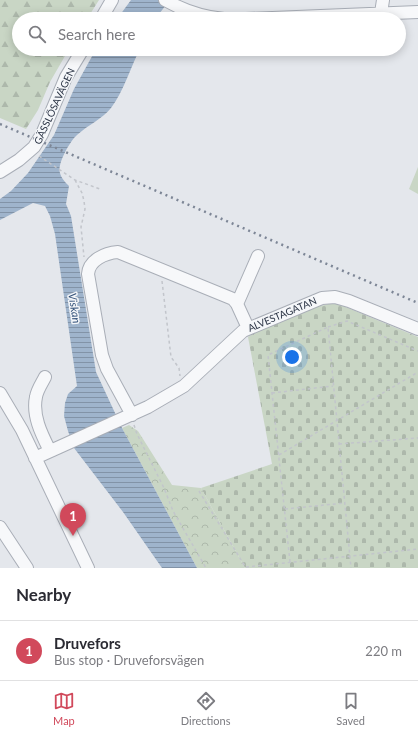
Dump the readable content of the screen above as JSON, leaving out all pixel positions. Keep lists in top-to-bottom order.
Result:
{
  "streets": {
    "street": ["GÄSSLÖSAVÄGEN", "ALVESTAGATAN"]
  },
  "water": ["Viskan"],
  "page": {
    "search": "Search here",
    "pins": "1",
    "heading": "Nearby",
    "list": [
      {
        "mark": "1",
        "name": "Druvefors",
        "note": "Bus stop · Druveforsvägen",
        "value": "220 m"
      }
    ],
    "nav": ["Map", "Directions", "Saved"]
  }
}
